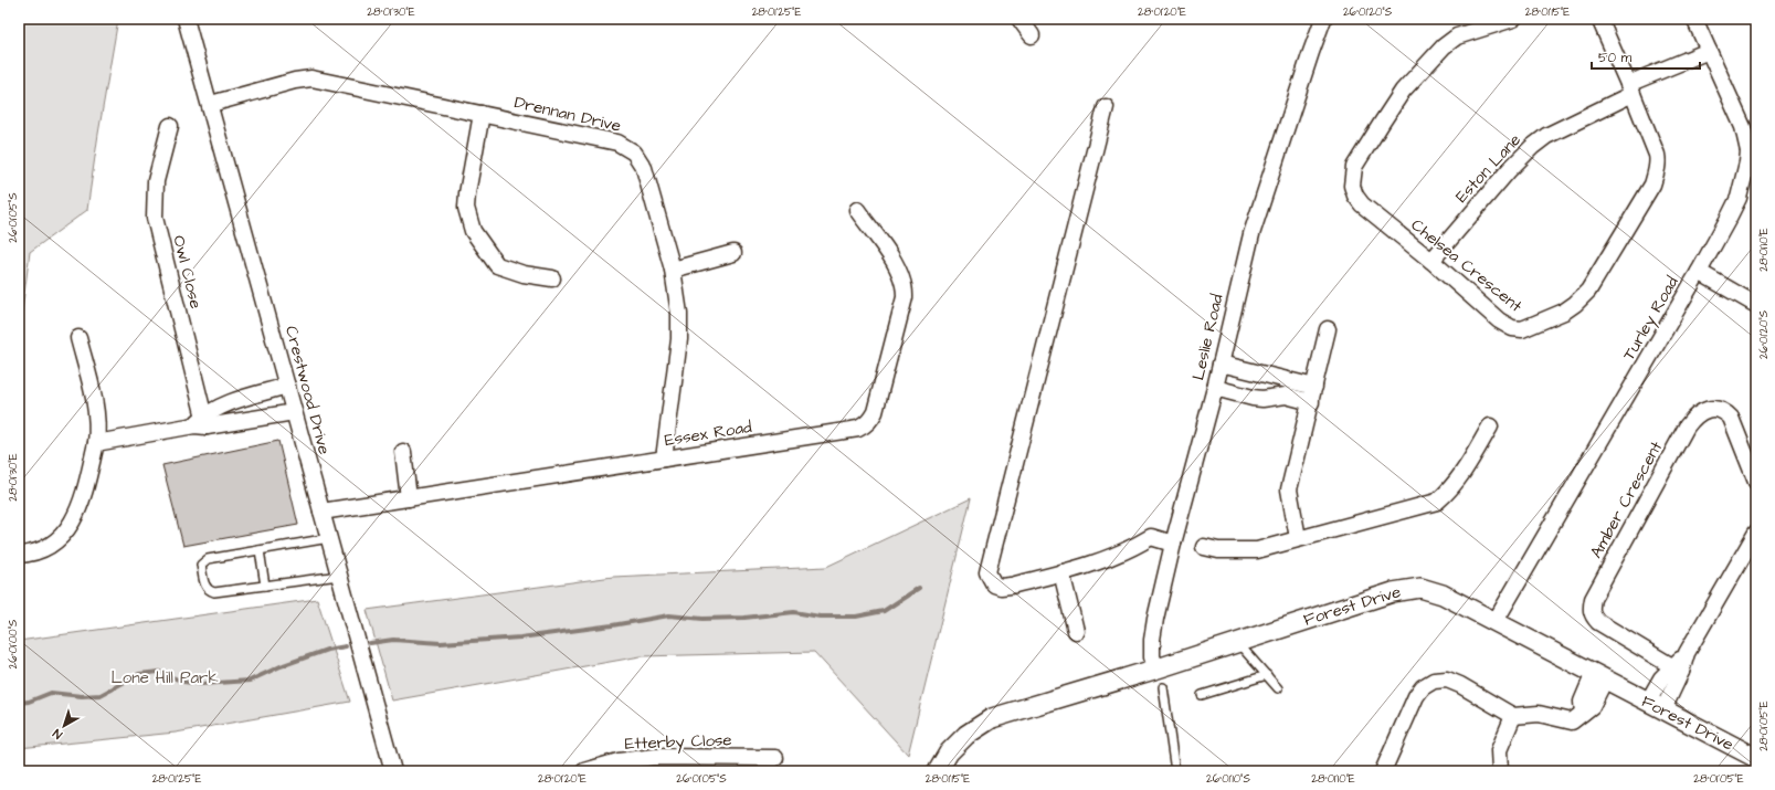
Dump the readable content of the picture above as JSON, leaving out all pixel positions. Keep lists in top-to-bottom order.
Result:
{
  "streets": {
    "street": [
      "Drennan Drive",
      "Eston Lane",
      "Chelsea Crescent",
      "Owl Close",
      "Turley Road",
      "Leslie Road",
      "Crestwood Drive",
      "Essex Road",
      "Amber Crescent",
      "Forest Drive",
      "Etterby Close"
    ]
  },
  "crossings": [
    ["Drennan Drive", "Crestwood Drive"],
    ["Drennan Drive", "Essex Road"],
    ["Eston Lane", "Chelsea Crescent"],
    ["Eston Lane", "Turley Road"],
    ["Turley Road", "Forest Drive"],
    ["Leslie Road", "Forest Drive"],
    ["Crestwood Drive", "Essex Road"]
  ],
  "parks": ["Lone Hill Park"],
  "scale_bar": "50 m",
  "north": "bottom left",
  "coordinates": [
    "28°01'30\"E",
    "28°01'25\"E",
    "28°01'20\"E",
    "26°01'20\"S",
    "28°01'15\"E",
    "26°01'05\"S",
    "28°01'10\"E",
    "26°01'00\"S",
    "28°01'05\"E",
    "26°01'10\"S"
  ]
}
